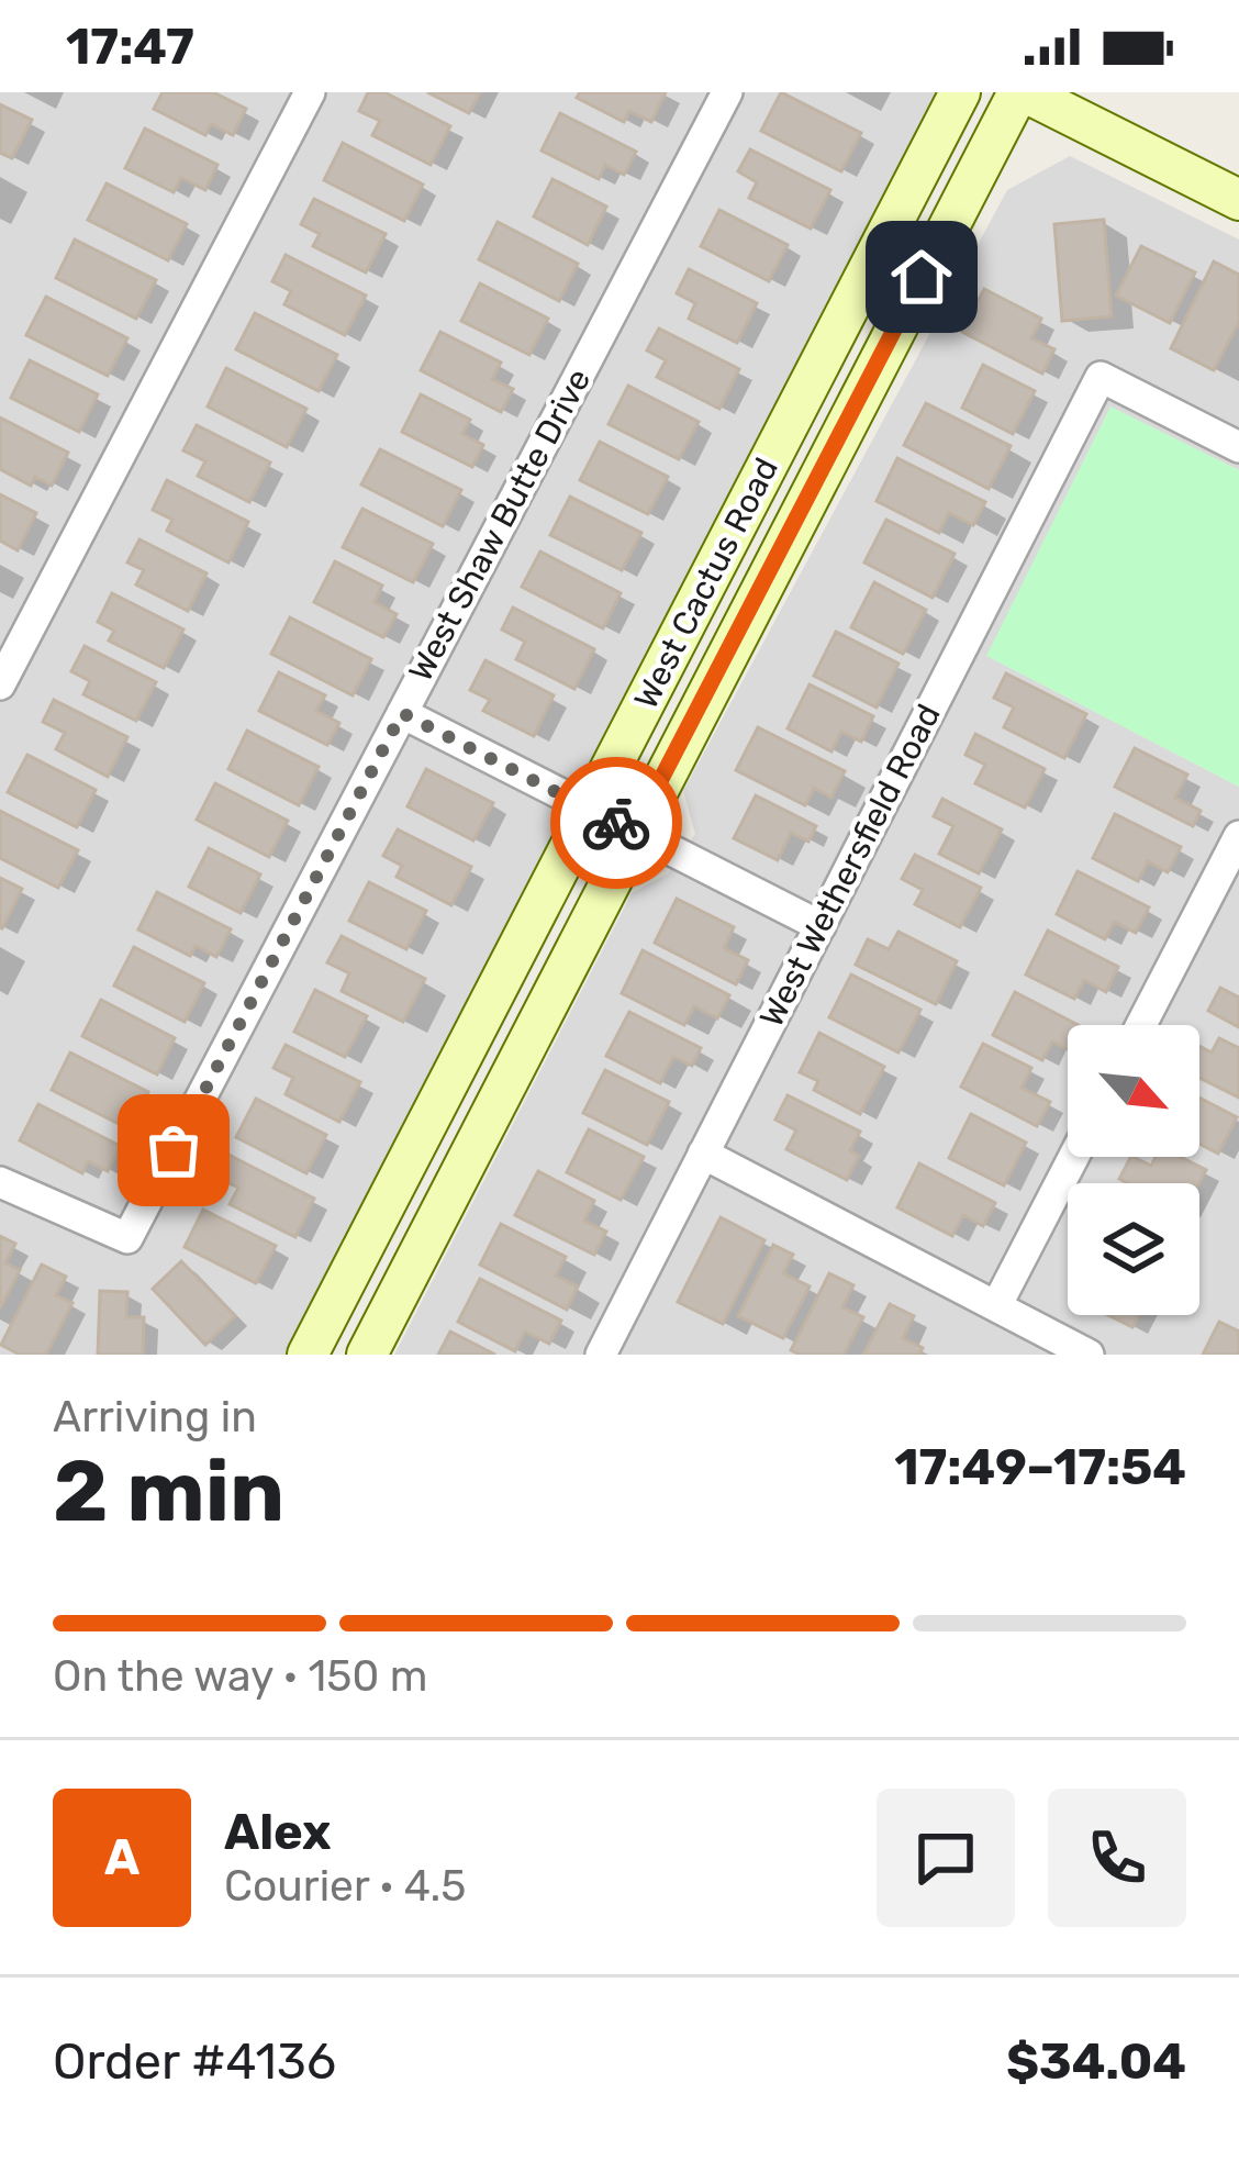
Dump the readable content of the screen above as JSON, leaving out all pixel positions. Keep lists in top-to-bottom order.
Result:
{
  "streets": {
    "street": ["West Shaw Butte Drive", "West Cactus Road", "West Wethersfield Road"]
  },
  "north": "bottom right",
  "page": {
    "status": "17:47",
    "heading": ["2 min", "Arriving in", "17:49–17:54"],
    "panel": [
      "Alex",
      "Courier · 4.5",
      "Order #4136",
      "$34.04"
    ],
    "bar": "On the way · 150 m",
    "round": "A"
  }
}
